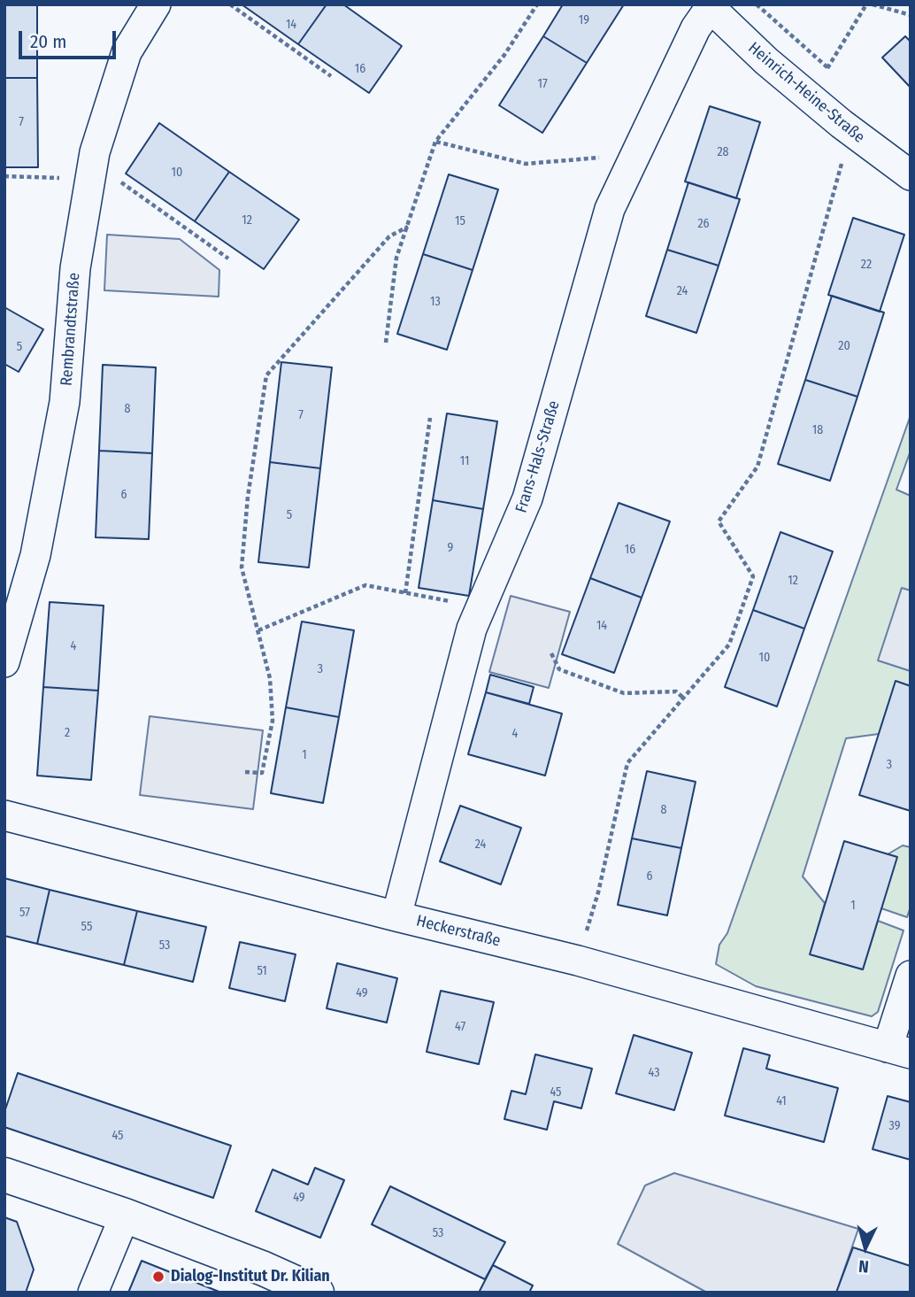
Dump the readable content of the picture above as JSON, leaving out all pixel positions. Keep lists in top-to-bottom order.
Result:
{
  "streets": {
    "street": [
      "Heinrich-Heine-Straße",
      "Rembrandtstraße",
      "Frans-Hals-Straße",
      "Heckerstraße"
    ]
  },
  "crossings": [
    ["Heinrich-Heine-Straße", "Frans-Hals-Straße"],
    ["Frans-Hals-Straße", "Heckerstraße"]
  ],
  "places": ["Dialog-Institut Dr. Kilian"],
  "house_numbers": [
    "19",
    "14",
    "16",
    "17",
    "7",
    "28",
    "10",
    "12",
    "15",
    "26",
    "22",
    "24",
    "13",
    "20",
    "5",
    "8",
    "7",
    "18",
    "11",
    "6",
    "5",
    "9",
    "16",
    "12",
    "14",
    "4",
    "10",
    "3",
    "2",
    "4",
    "1",
    "3",
    "8",
    "24",
    "6",
    "1",
    "57",
    "55",
    "53",
    "51",
    "49",
    "47",
    "43",
    "45",
    "41",
    "39",
    "45",
    "49",
    "53"
  ],
  "scale_bar": "20 m",
  "north": "bottom"
}
